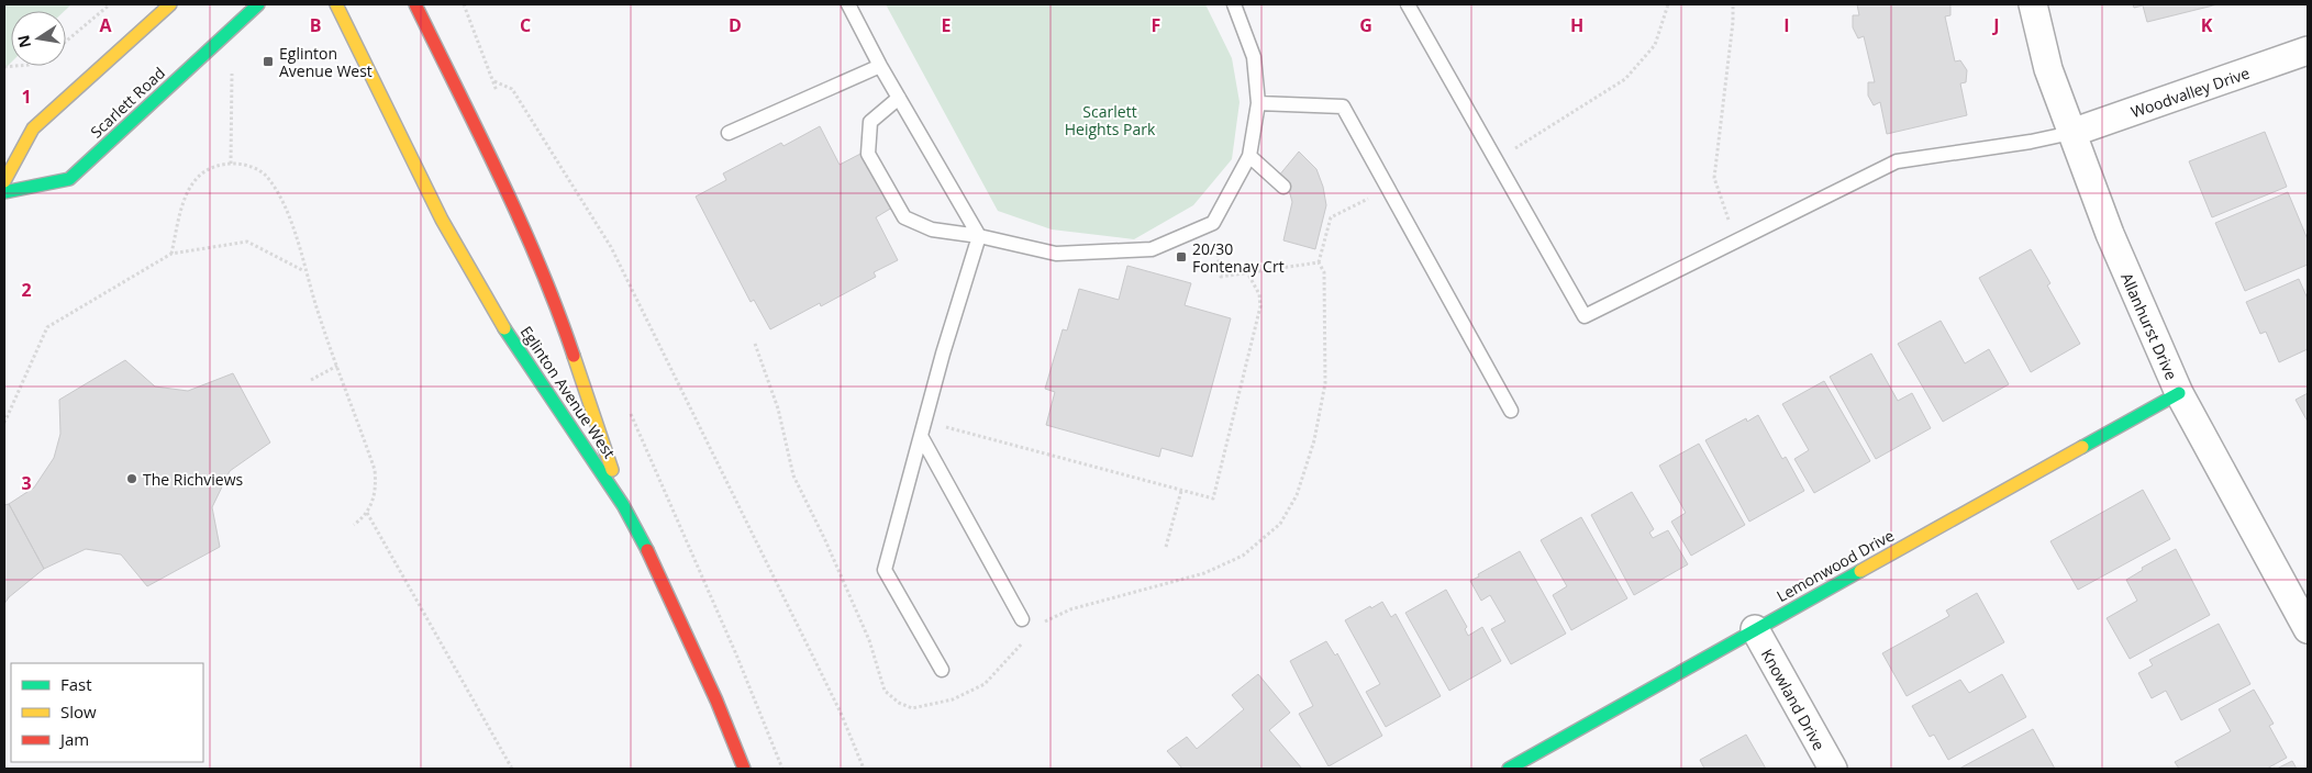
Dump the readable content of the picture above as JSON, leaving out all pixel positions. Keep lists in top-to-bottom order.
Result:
{
  "streets": {
    "main road": ["Scarlett Road", "Eglinton Avenue West", "Lemonwood Drive"],
    "street": ["Woodvalley Drive", "Allanhurst Drive", "Knowland Drive"]
  },
  "crossings": [
    ["Woodvalley Drive", "Allanhurst Drive"],
    ["Allanhurst Drive", "Lemonwood Drive"],
    ["Lemonwood Drive", "Knowland Drive"]
  ],
  "parks": ["Scarlett Heights Park"],
  "places": {
    "transit": ["Eglinton Avenue West", "20/30 Fontenay Crt"],
    "other": ["The Richviews"]
  },
  "legend": ["Fast", "Slow", "Jam"],
  "north": "left",
  "grid": {
    "columns": [
      "A",
      "B",
      "C",
      "D",
      "E",
      "F",
      "G",
      "H",
      "I",
      "J",
      "K"
    ],
    "rows": ["1", "2", "3"]
  }
}
